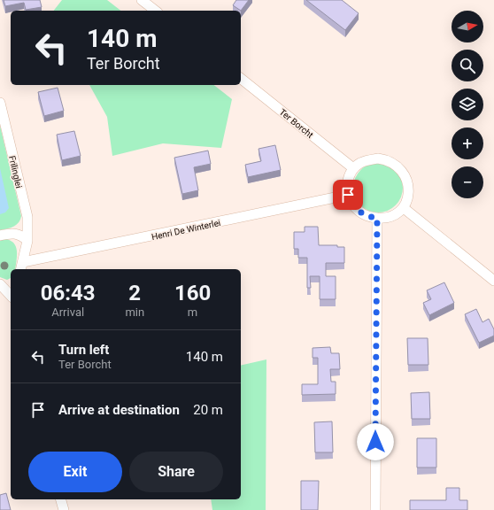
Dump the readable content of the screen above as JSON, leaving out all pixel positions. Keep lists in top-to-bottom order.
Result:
{
  "streets": {
    "street": ["Ter Borcht", "Frilinglei", "Henri De Winterlei"]
  },
  "crossings": [
    ["Ter Borcht", "Henri De Winterlei"],
    ["Frilinglei", "Henri De Winterlei"]
  ],
  "north": "right",
  "page": {
    "map_buttons": ["+", "−"],
    "turn": ["140 m", "Ter Borcht"],
    "eta": [
      "06:43",
      "Arrival",
      "2",
      "min",
      "160",
      "m"
    ],
    "list": [
      {
        "name": "Turn left",
        "note": "Ter Borcht",
        "value": "140 m"
      },
      {
        "name": "Arrive at destination",
        "value": "20 m"
      }
    ],
    "buttons": ["Exit", "Share"]
  }
}
